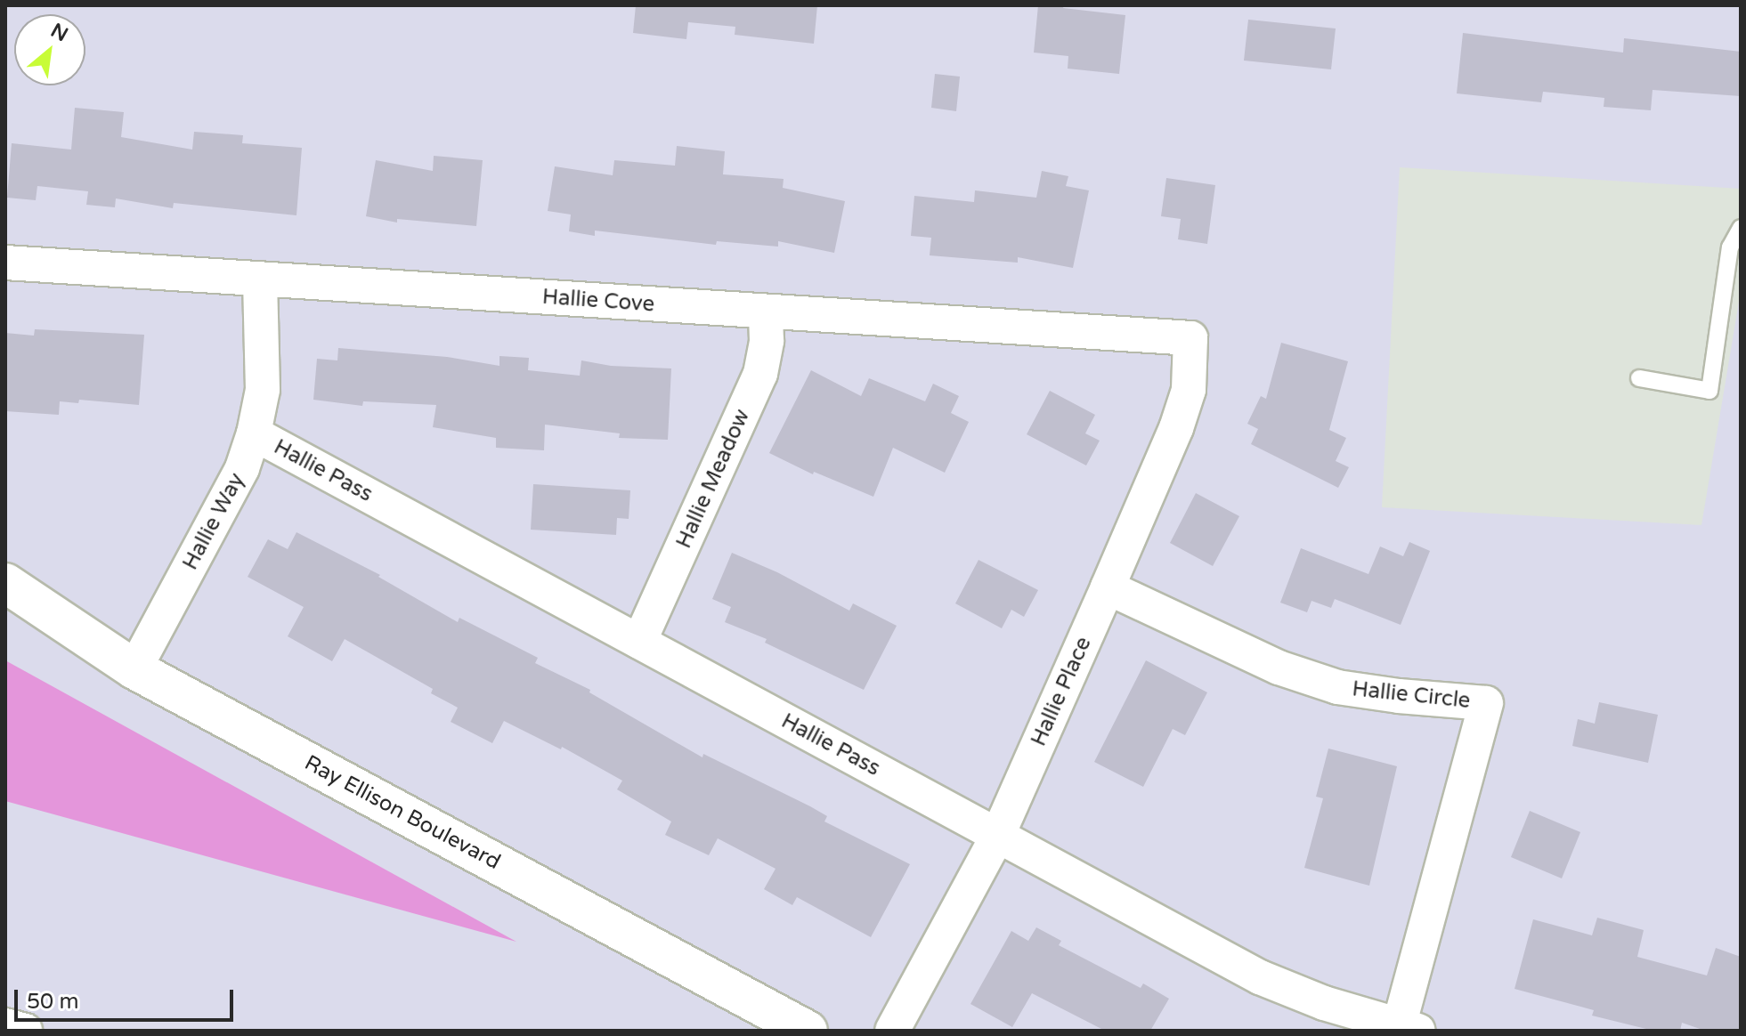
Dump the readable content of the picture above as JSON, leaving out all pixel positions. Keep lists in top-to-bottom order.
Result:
{
  "streets": {
    "street": [
      "Hallie Cove",
      "Hallie Pass",
      "Hallie Meadow",
      "Hallie Way",
      "Hallie Place",
      "Hallie Circle",
      "Ray Ellison Boulevard"
    ]
  },
  "crossings": [
    ["Hallie Cove", "Hallie Meadow"],
    ["Hallie Cove", "Hallie Way"],
    ["Hallie Cove", "Hallie Place"],
    ["Hallie Pass", "Hallie Meadow"],
    ["Hallie Pass", "Hallie Way"],
    ["Hallie Pass", "Hallie Place"],
    ["Hallie Pass", "Hallie Circle"],
    ["Hallie Way", "Ray Ellison Boulevard"],
    ["Hallie Place", "Hallie Circle"]
  ],
  "scale_bar": "50 m",
  "north": "top right"
}
